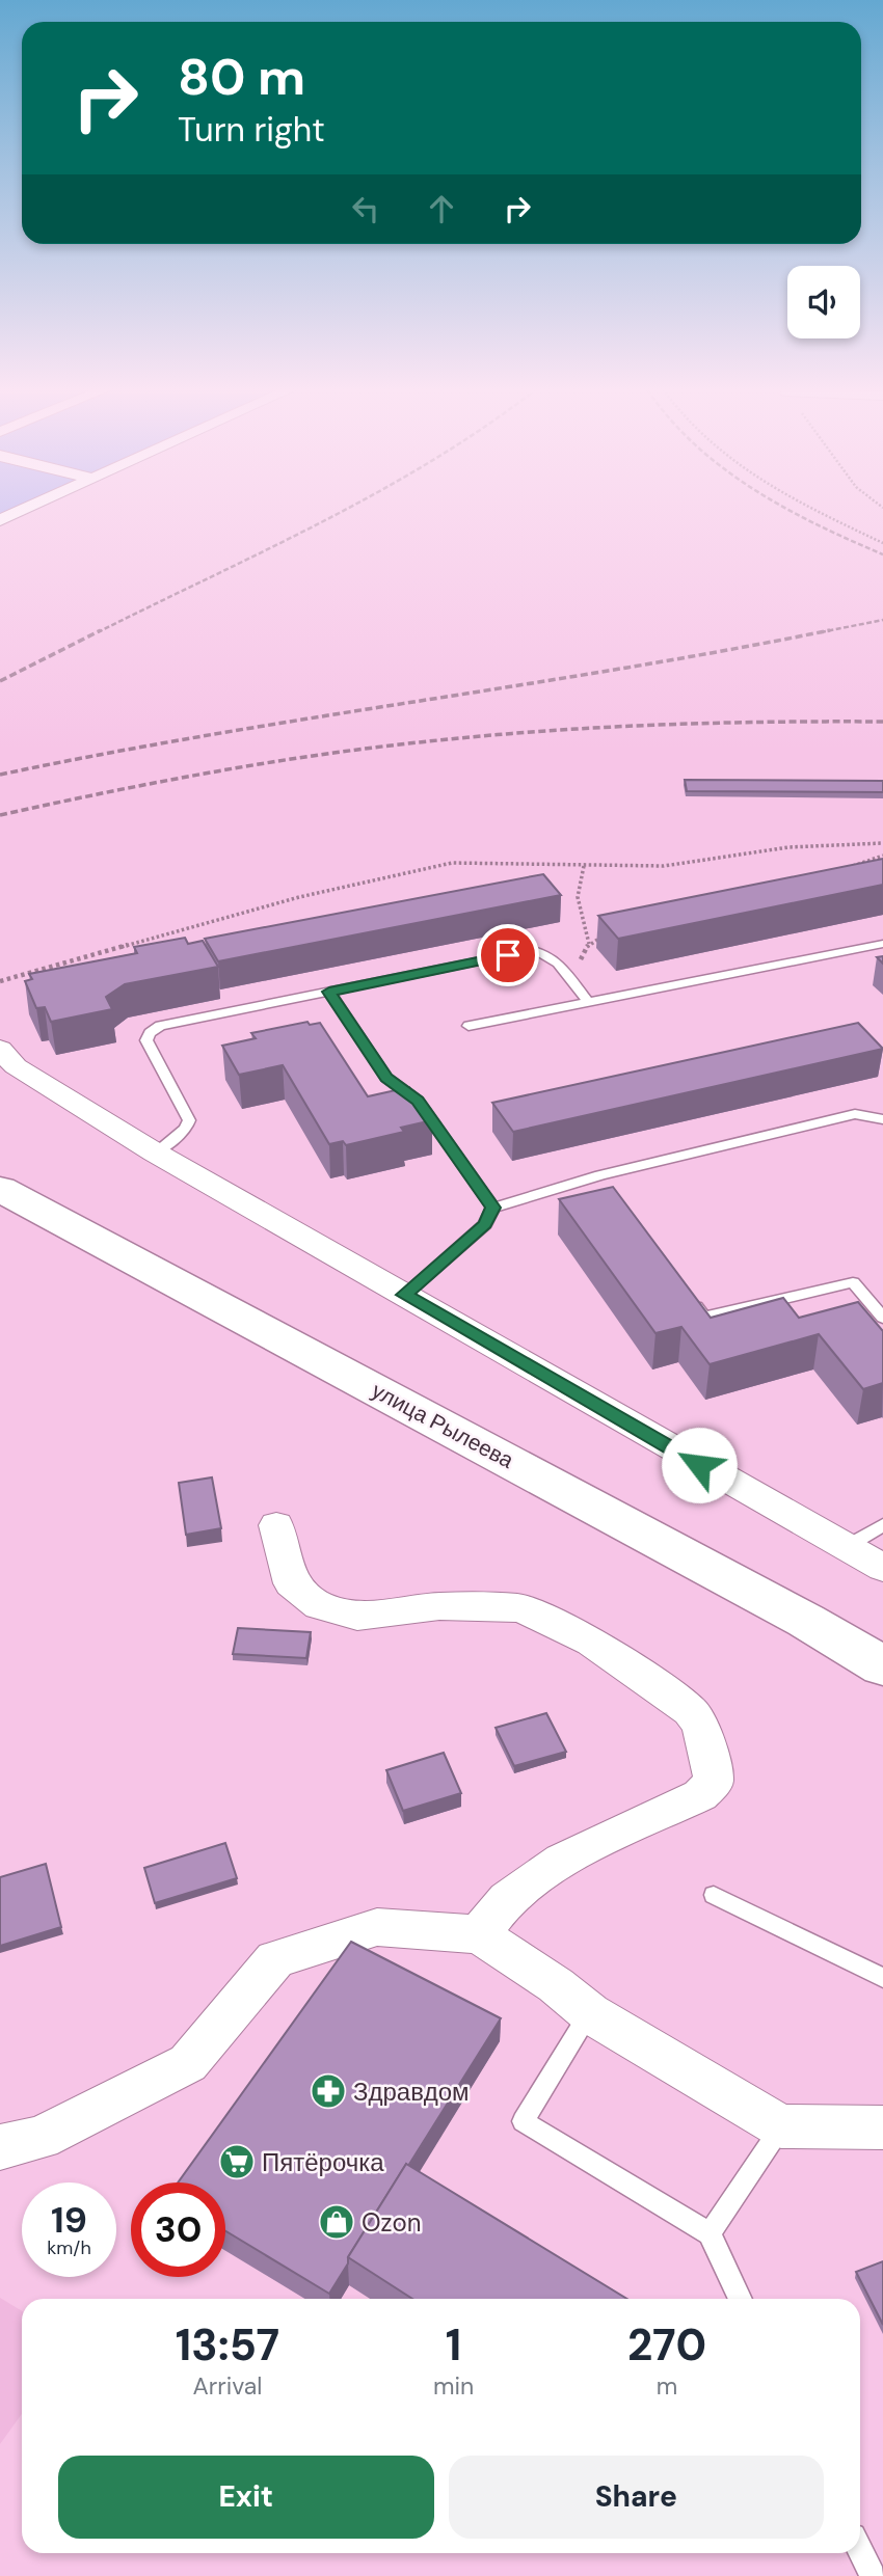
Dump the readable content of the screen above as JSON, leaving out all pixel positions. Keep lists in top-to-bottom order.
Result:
{
  "streets": {
    "main road": ["улица Рылеева"]
  },
  "places": {
    "pharmacy": ["Здравдом"],
    "supermarket": ["Пятёрочка"],
    "shop": ["Ozon"]
  },
  "page": {
    "turn": ["80 m", "Turn right"],
    "speed": "19 km/h",
    "limit": "30",
    "eta": [
      "13:57",
      "Arrival",
      "1",
      "min",
      "270",
      "m"
    ],
    "buttons": ["Exit", "Share"]
  }
}
